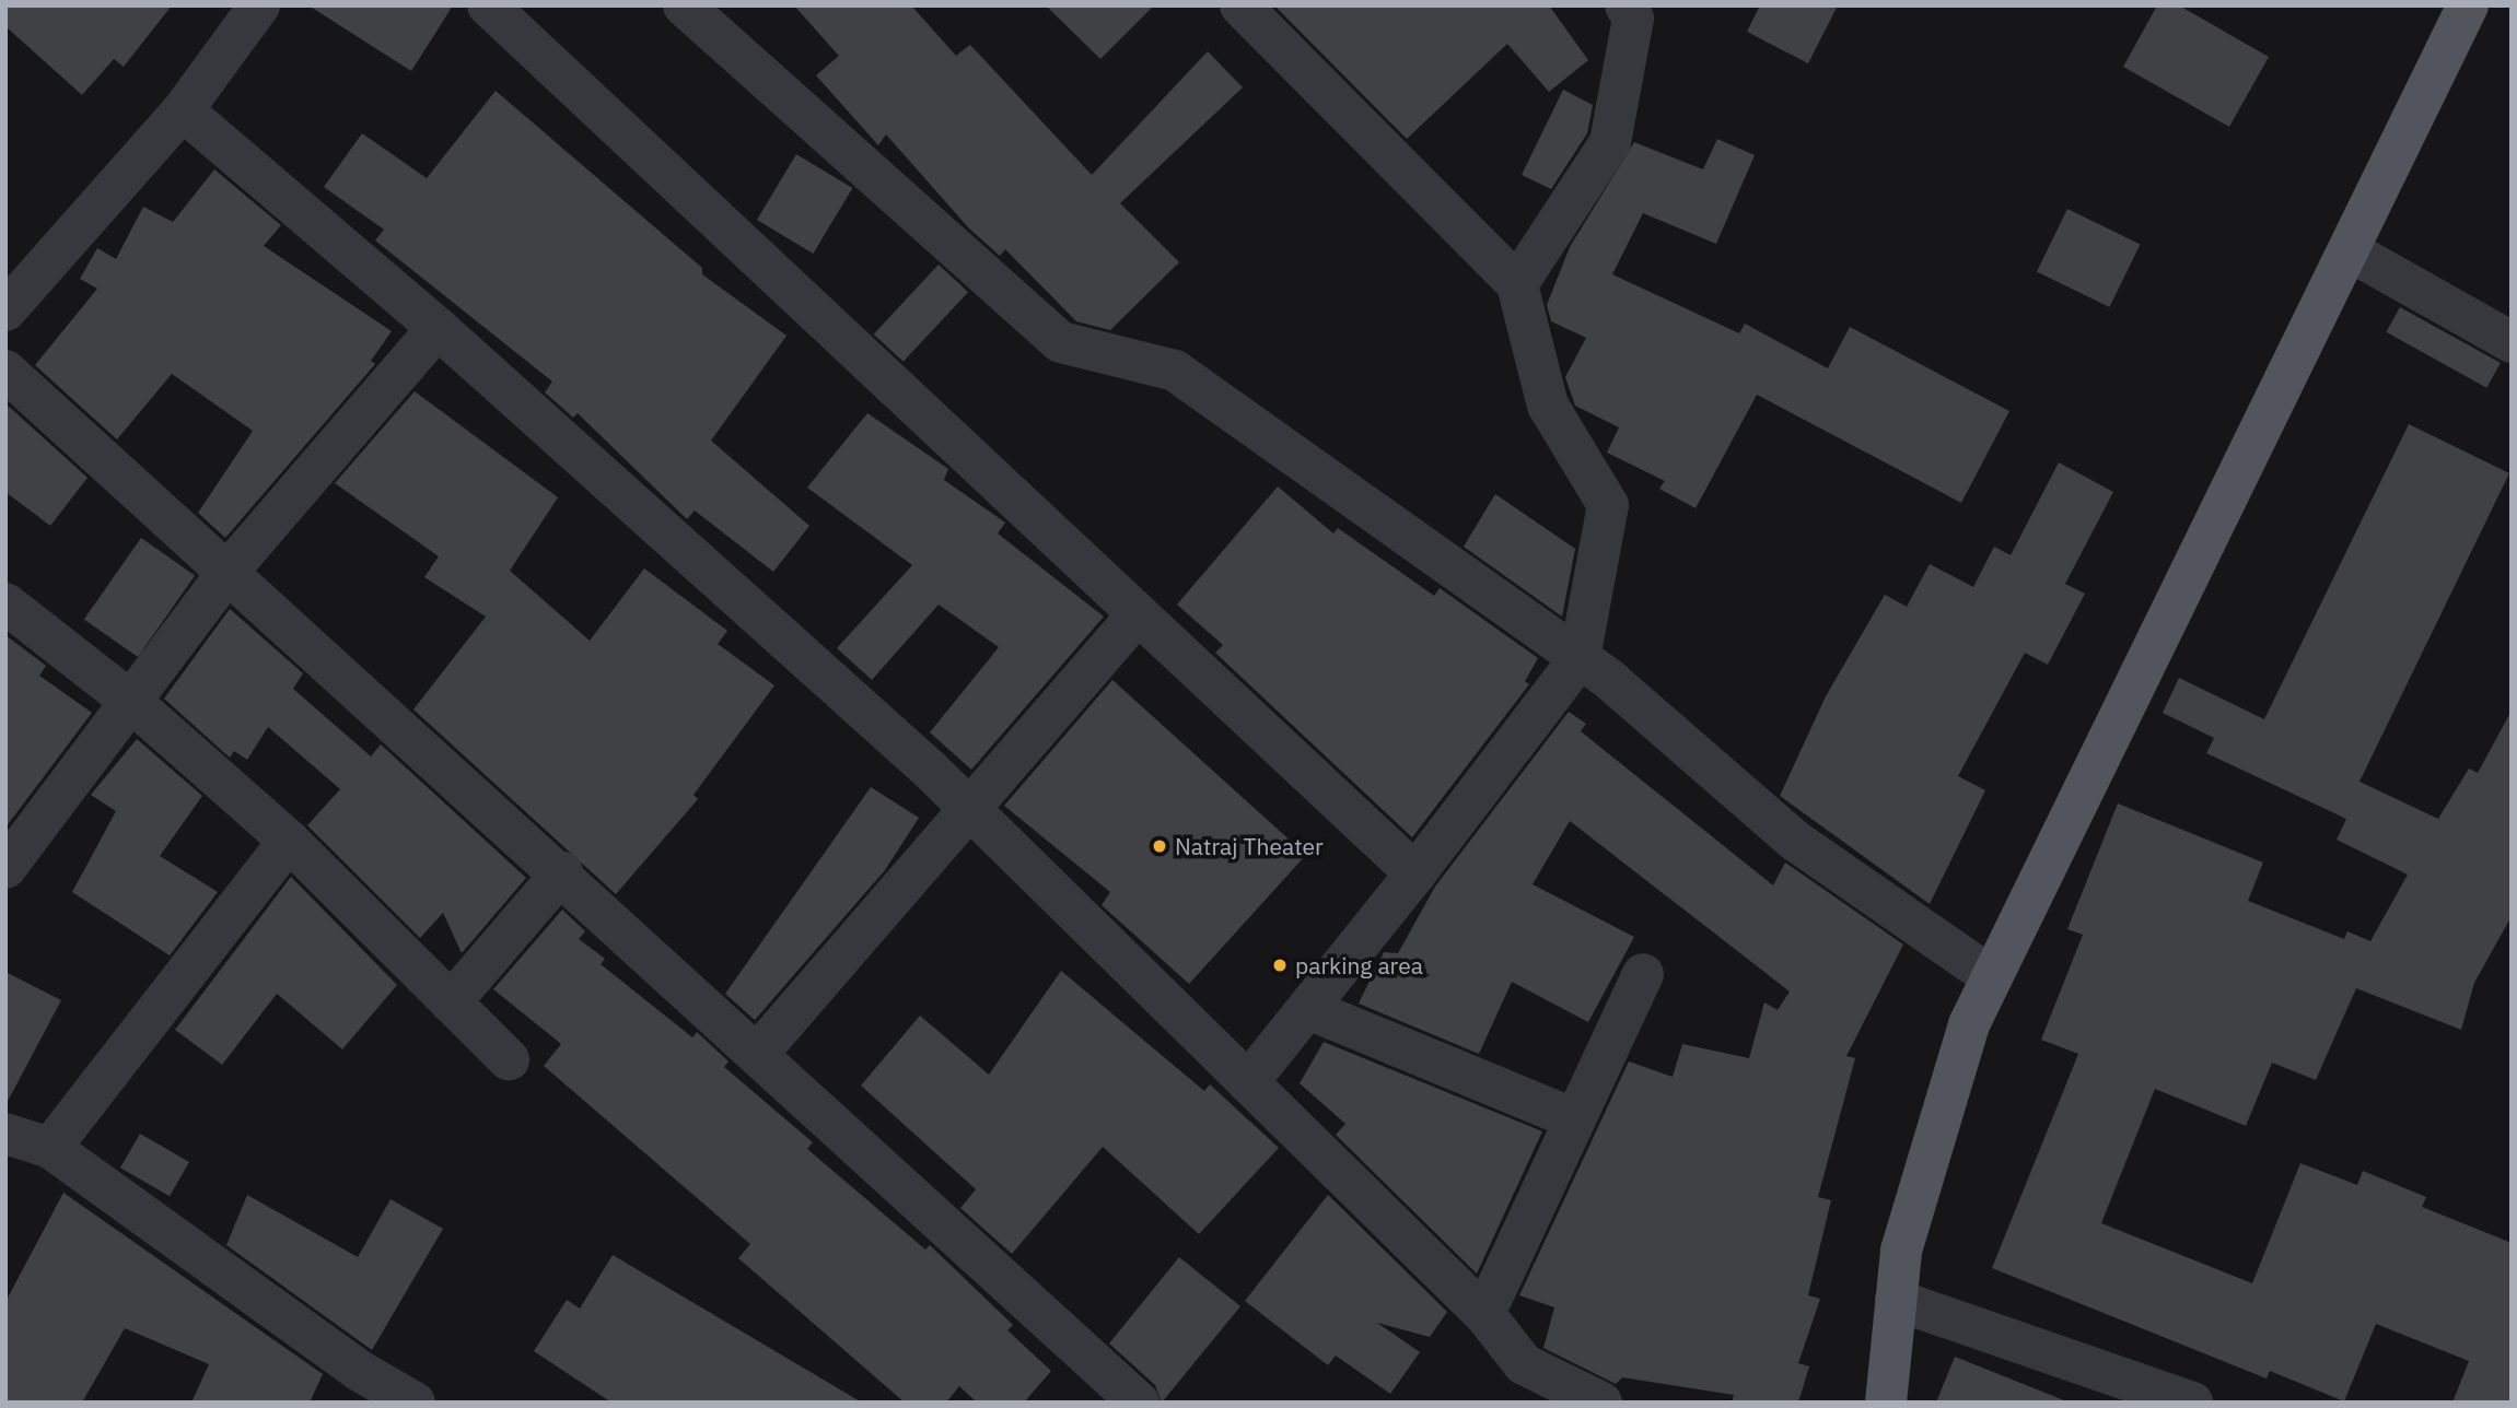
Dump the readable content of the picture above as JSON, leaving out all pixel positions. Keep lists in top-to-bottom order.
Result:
{
  "places": ["Natraj Theater", "parking area"]
}
